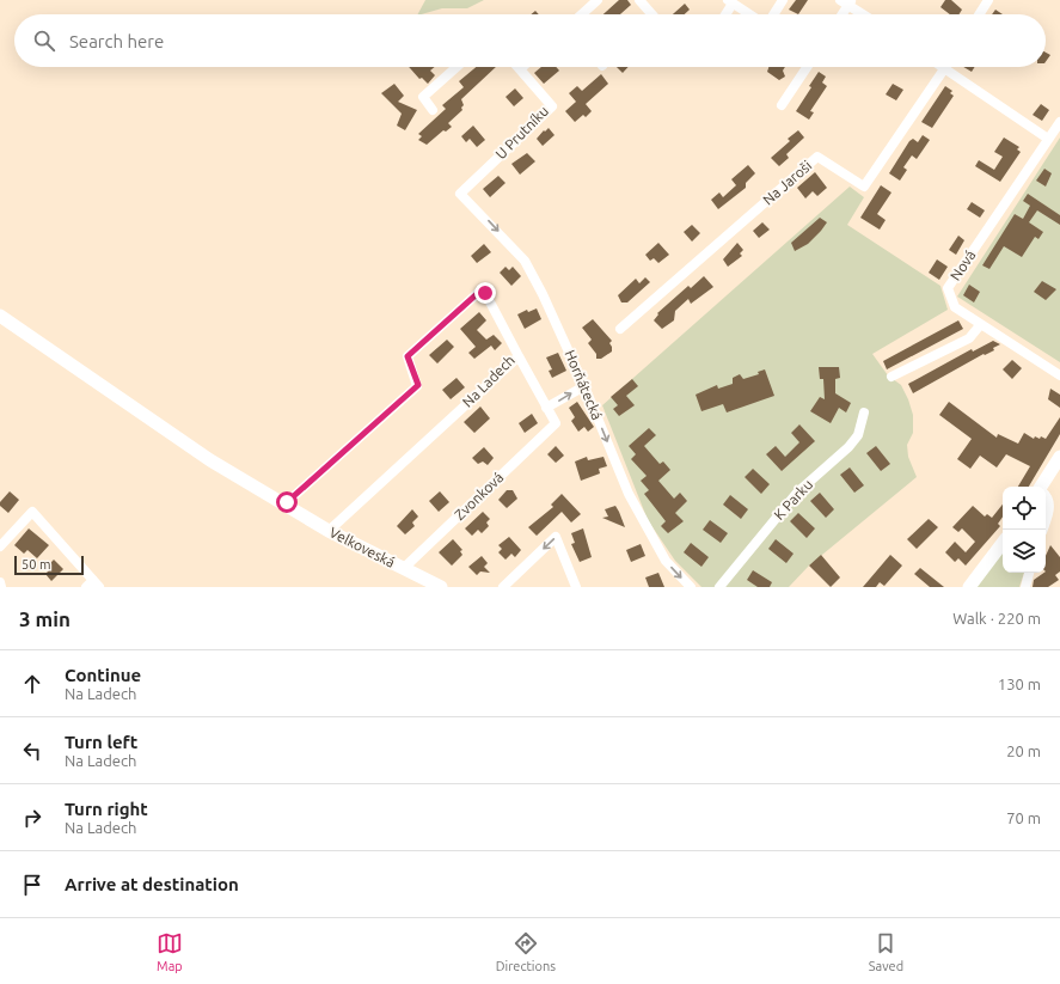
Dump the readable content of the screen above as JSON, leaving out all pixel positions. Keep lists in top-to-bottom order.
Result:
{
  "streets": {
    "street": [
      "U Prutníku",
      "Na Jaroši",
      "Nová",
      "Na Ladech",
      "Horňátecká",
      "Zvonková",
      "K Parku",
      "Velkoveská"
    ]
  },
  "crossings": [
    ["U Prutníku", "Horňátecká"],
    ["Na Ladech", "Velkoveská"],
    ["Zvonková", "Velkoveská"]
  ],
  "one_way": ["Horňátecká"],
  "scale_bar": "50 m",
  "page": {
    "search": "Search here",
    "scale": "50 m",
    "heading": ["3 min", "Walk · 220 m"],
    "list": [
      ["Continue", "Na Ladech", "130 m"],
      ["Turn left", "Na Ladech", "20 m"],
      ["Turn right", "Na Ladech", "70 m"],
      "Arrive at destination"
    ],
    "nav": ["Map", "Directions", "Saved"]
  }
}
